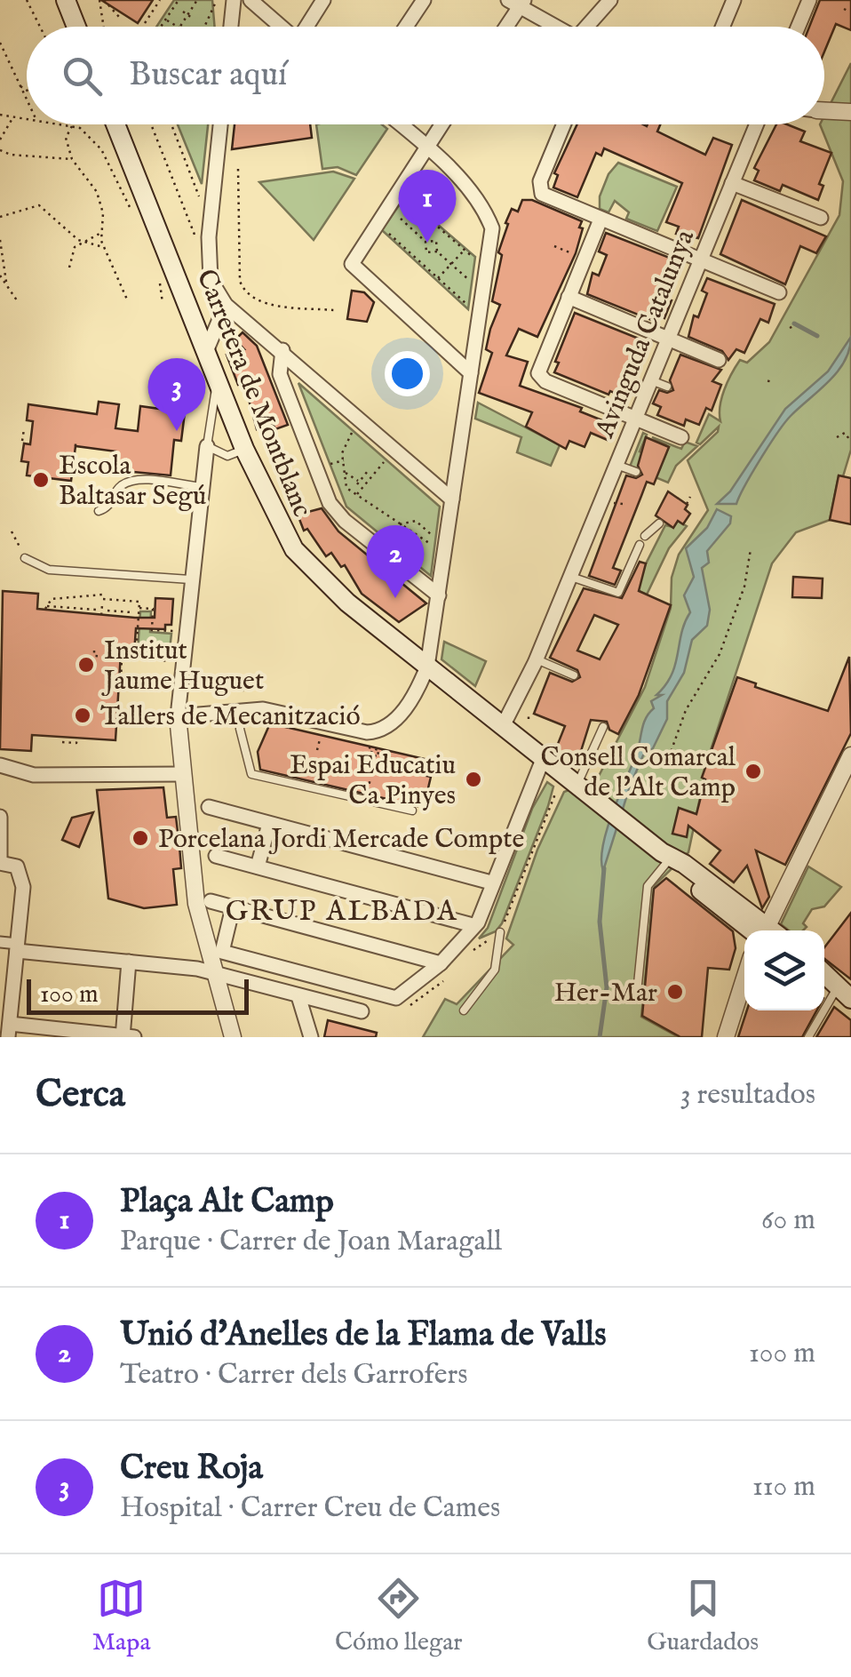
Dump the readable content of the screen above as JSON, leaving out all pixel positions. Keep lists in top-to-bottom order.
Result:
{
  "streets": {
    "main road": ["Carretera de Montblanc"],
    "street": ["Avinguda Catalunya"]
  },
  "crossings": [
    ["Avinguda Catalunya", "Carretera de Montblanc"]
  ],
  "districts": ["GRUP ALBADA"],
  "places": [
    "Escola Baltasar Segú",
    "Institut Jaume Huguet",
    "Tallers de Mecanització",
    "Consell Comarcal de l'Alt Camp",
    "Espai Educatiu Ca Pinyes",
    "Porcelana Jordi Mercade Compte",
    "Her-Mar"
  ],
  "scale_bar": "100 m",
  "page": {
    "search": "Buscar aquí",
    "pins": ["1", "3", "2"],
    "scale": "100 m",
    "heading": ["Cerca", "3 resultados"],
    "list": [
      {
        "mark": "1",
        "name": "Plaça Alt Camp",
        "note": "Parque · Carrer de Joan Maragall",
        "value": "60 m"
      },
      {
        "mark": "2",
        "name": "Unió d'Anelles de la Flama de Valls",
        "note": "Teatro · Carrer dels Garrofers",
        "value": "100 m"
      },
      {
        "mark": "3",
        "name": "Creu Roja",
        "note": "Hospital · Carrer Creu de Cames",
        "value": "110 m"
      }
    ],
    "nav": ["Mapa", "Cómo llegar", "Guardados"]
  }
}
